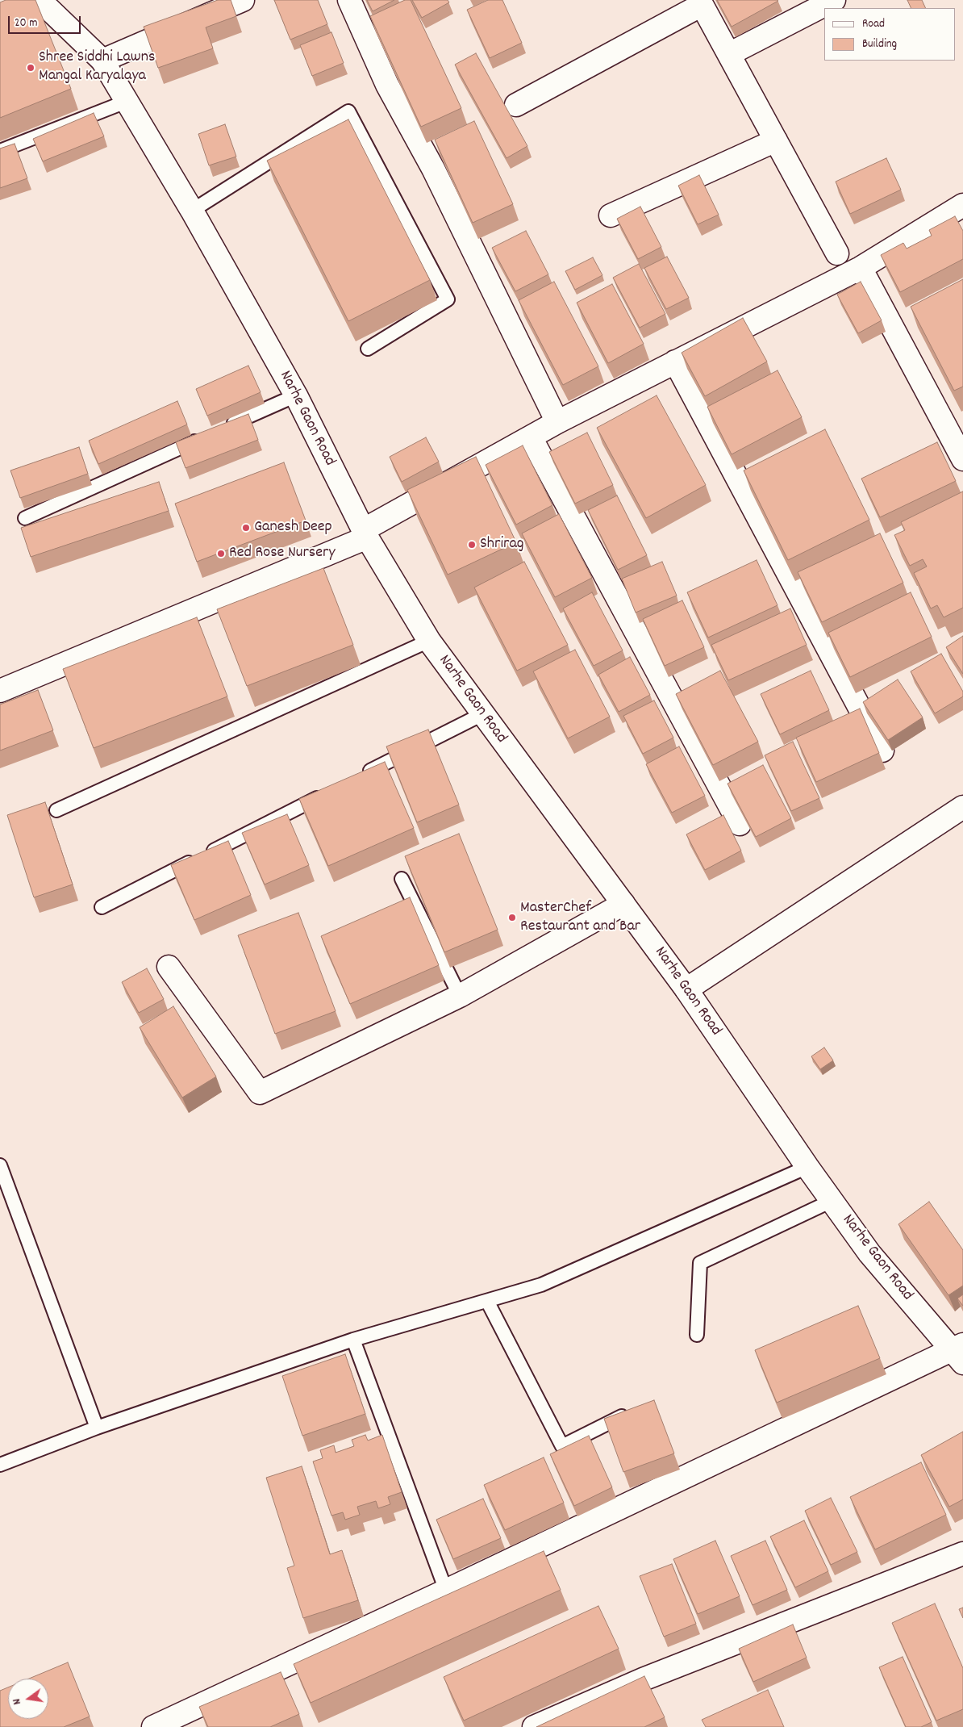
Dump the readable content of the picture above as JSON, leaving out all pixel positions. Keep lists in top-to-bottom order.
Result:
{
  "streets": {
    "street": ["Narhe Gaon Road"]
  },
  "places": [
    "Shree Siddhi Lawns Mangal Karyalaya",
    "Ganesh Deep",
    "Shrirag",
    "Red Rose Nursery",
    "MasterChef Restaurant and Bar"
  ],
  "legend": ["Road", "Building"],
  "scale_bar": "20 m",
  "north": "left"
}
